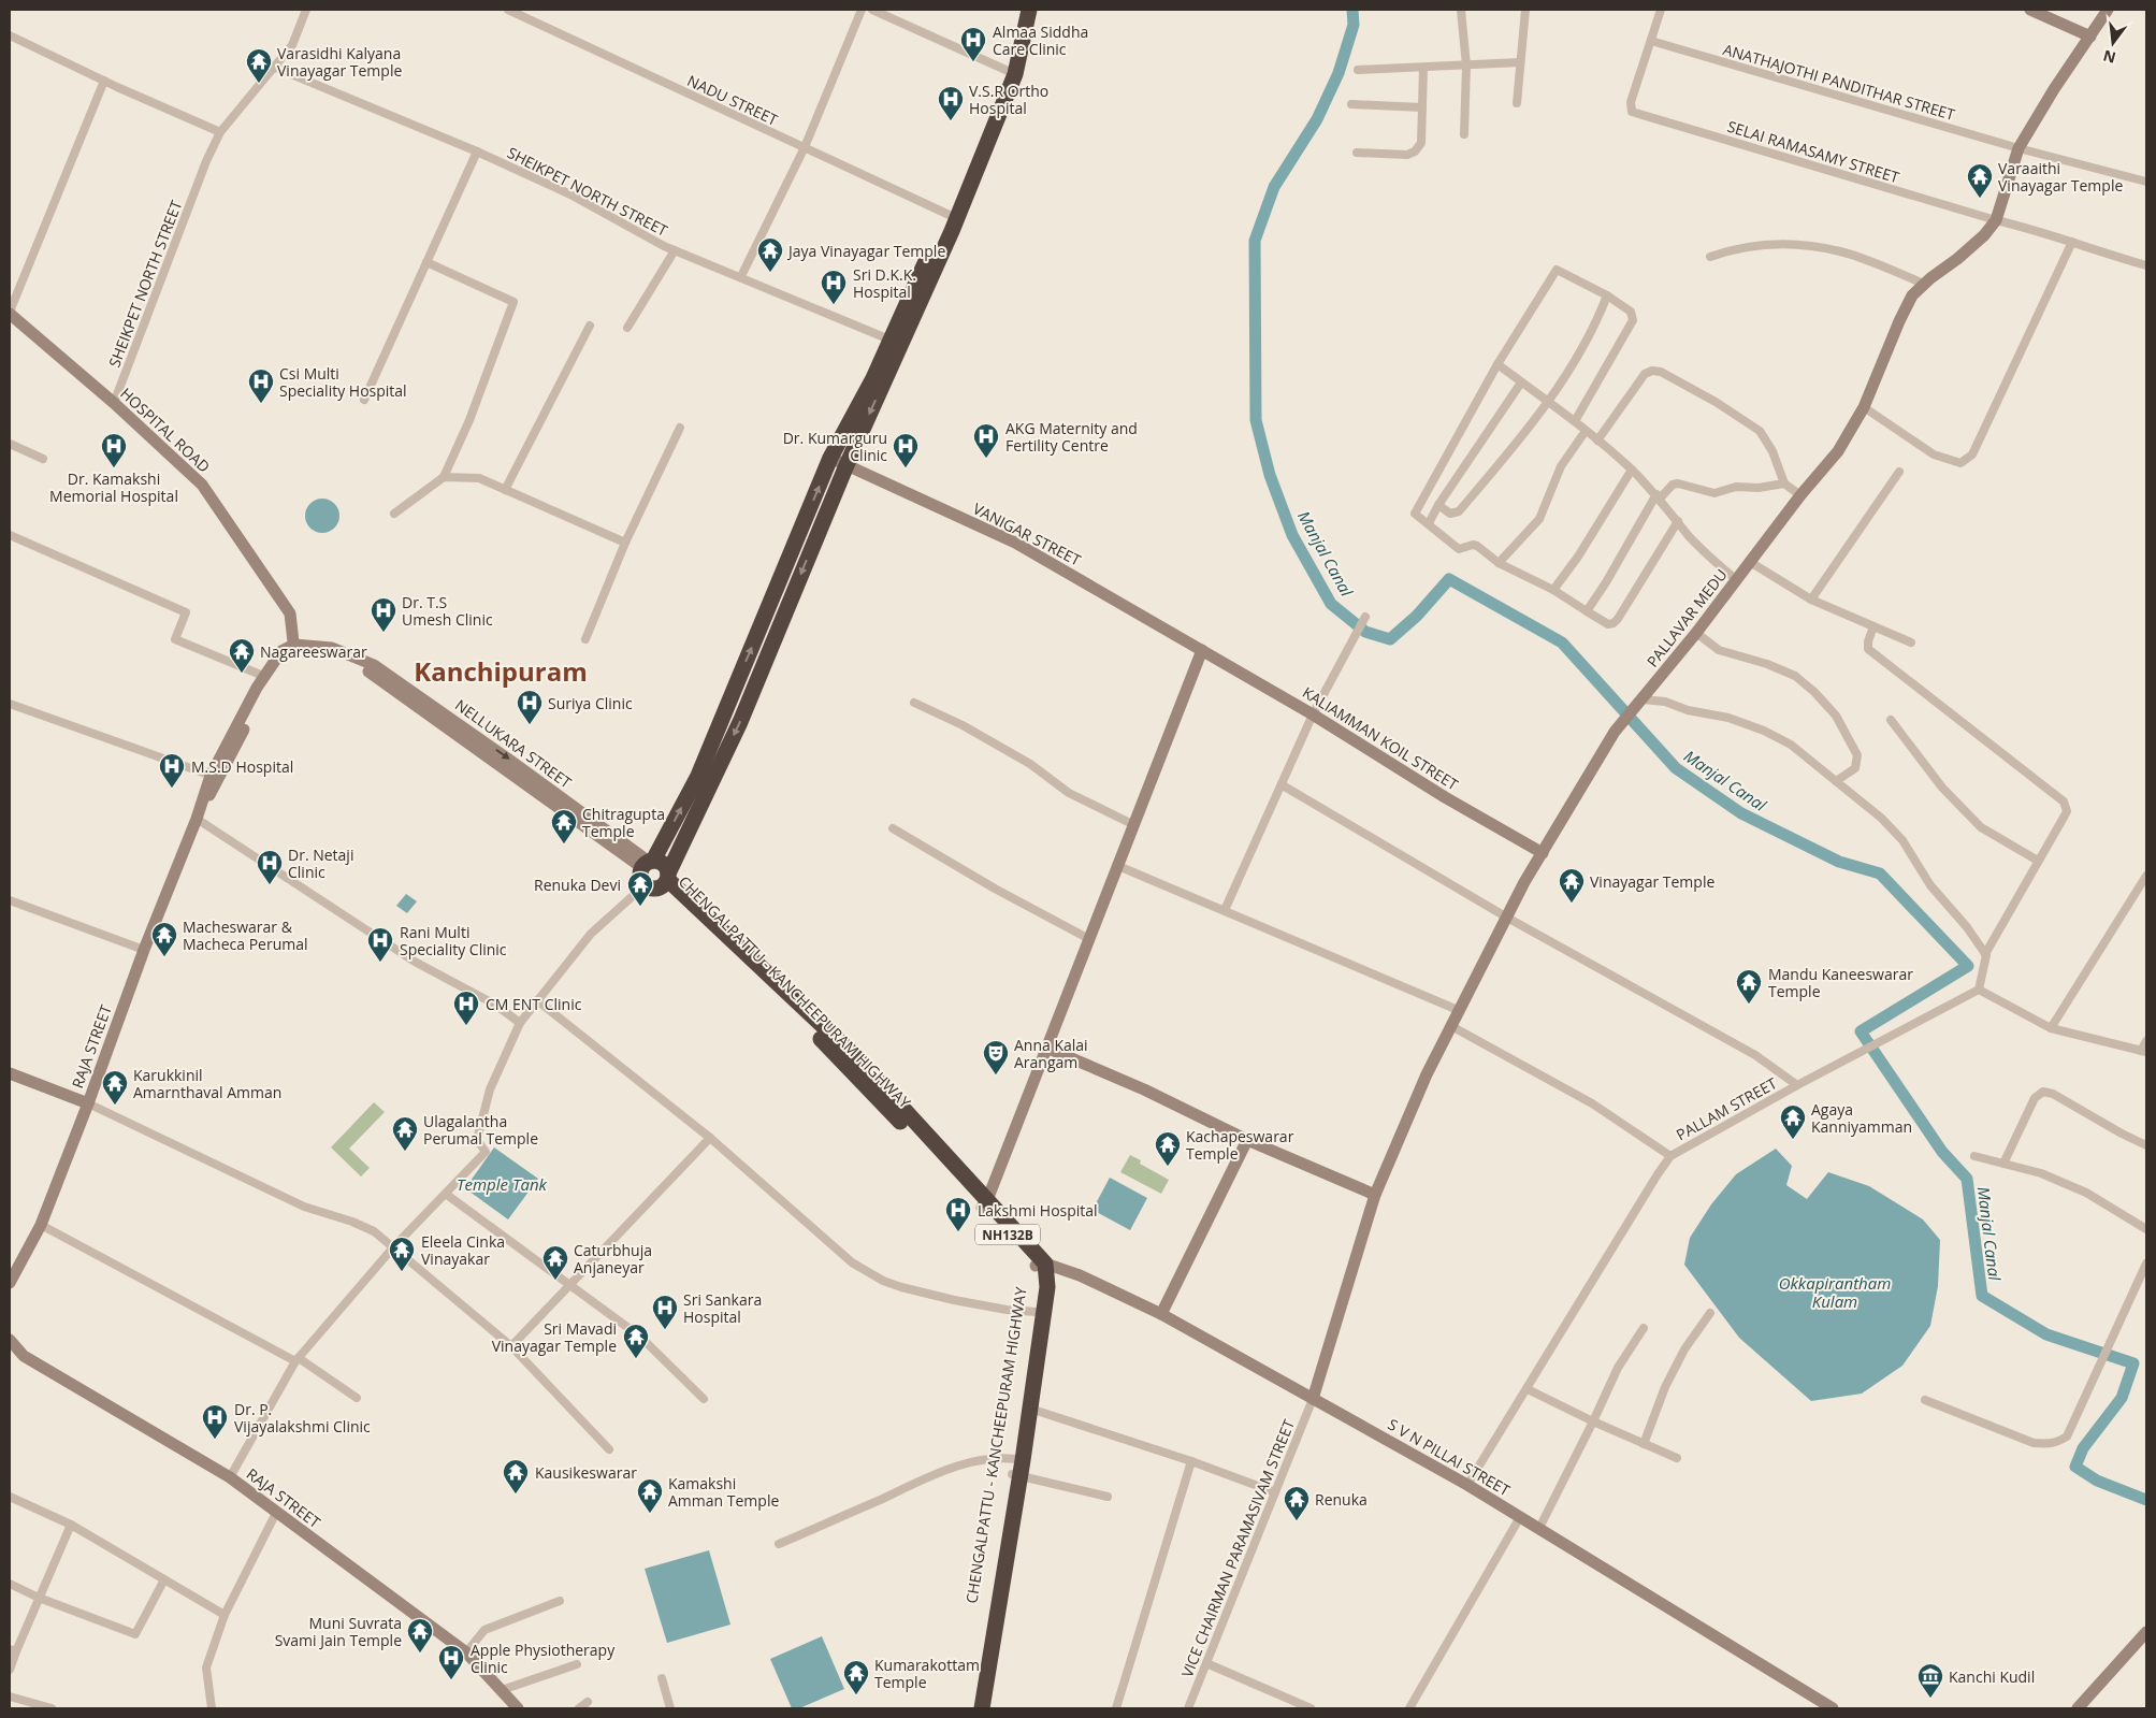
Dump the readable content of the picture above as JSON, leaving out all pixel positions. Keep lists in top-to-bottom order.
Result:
{
  "streets": {
    "highway": ["CHENGALPATTU - KANCHEEPURAM HIGHWAY", "NH132B"],
    "street": [
      "ANATHAJOTHI PANDITHAR STREET",
      "NADU STREET",
      "SELAI RAMASAMY STREET",
      "SHEIKPET NORTH STREET",
      "HOSPITAL ROAD",
      "VANIGAR STREET",
      "PALLAVAR MEDU",
      "KALIAMMAN KOIL STREET",
      "NELLUKARA STREET",
      "RAJA STREET",
      "PALLAM STREET",
      "S V N PILLAI STREET",
      "VICE CHAIRMAN PARAMASIVAM STREET"
    ]
  },
  "crossings": [
    ["ANATHAJOTHI PANDITHAR STREET", "SELAI RAMASAMY STREET"],
    ["SELAI RAMASAMY STREET", "PALLAVAR MEDU"],
    ["SHEIKPET NORTH STREET", "HOSPITAL ROAD"],
    ["HOSPITAL ROAD", "NELLUKARA STREET"],
    ["HOSPITAL ROAD", "RAJA STREET"],
    ["VANIGAR STREET", "KALIAMMAN KOIL STREET"],
    ["PALLAVAR MEDU", "KALIAMMAN KOIL STREET"],
    ["PALLAVAR MEDU", "S V N PILLAI STREET"],
    ["PALLAVAR MEDU", "VICE CHAIRMAN PARAMASIVAM STREET"],
    ["NELLUKARA STREET", "CHENGALPATTU - KANCHEEPURAM HIGHWAY"],
    ["NELLUKARA STREET", "RAJA STREET"],
    ["CHENGALPATTU - KANCHEEPURAM HIGHWAY", "NH132B"],
    ["CHENGALPATTU - KANCHEEPURAM HIGHWAY", "S V N PILLAI STREET"],
    ["PALLAM STREET", "S V N PILLAI STREET"],
    ["NH132B", "S V N PILLAI STREET"],
    ["S V N PILLAI STREET", "VICE CHAIRMAN PARAMASIVAM STREET"]
  ],
  "districts": ["Kanchipuram"],
  "water": ["Manjal Canal", "Temple Tank", "Okkapirantham Kulam"],
  "places": {
    "hospital": [
      "Almaa Siddha Care Clinic",
      "V.S.R Ortho Hospital",
      "Sri D.K.K. Hospital",
      "Csi Multi Speciality Hospital",
      "AKG Maternity and Fertility Centre",
      "Dr. Kamakshi Memorial Hospital",
      "Dr. Kumarguru Clinic",
      "Dr. T.S Umesh Clinic",
      "Suriya Clinic",
      "M.S.D Hospital",
      "Dr. Netaji Clinic",
      "Rani Multi Speciality Clinic",
      "CM ENT Clinic",
      "Lakshmi Hospital",
      "Sri Sankara Hospital",
      "Dr. P. Vijayalakshmi Clinic",
      "Apple Physiotherapy Clinic"
    ],
    "temple": [
      "Varasidhi Kalyana Vinayagar Temple",
      "Varaaithi Vinayagar Temple",
      "Jaya Vinayagar Temple",
      "Nagareeswarar",
      "Chitragupta Temple",
      "Vinayagar Temple",
      "Renuka Devi",
      "Macheswarar & Macheca Perumal",
      "Mandu Kaneeswarar Temple",
      "Karukkinil Amarnthaval Amman",
      "Agaya Kanniyamman",
      "Ulagalantha Perumal Temple",
      "Kachapeswarar Temple",
      "Eleela Cinka Vinayakar",
      "Caturbhuja Anjaneyar",
      "Sri Mavadi Vinayagar Temple",
      "Kausikeswarar",
      "Kamakshi Amman Temple",
      "Renuka",
      "Muni Suvrata Svami Jain Temple",
      "Kumarakottam Temple"
    ],
    "theatre": ["Anna Kalai Arangam"],
    "museum": ["Kanchi Kudil"]
  },
  "north": "bottom"
}
